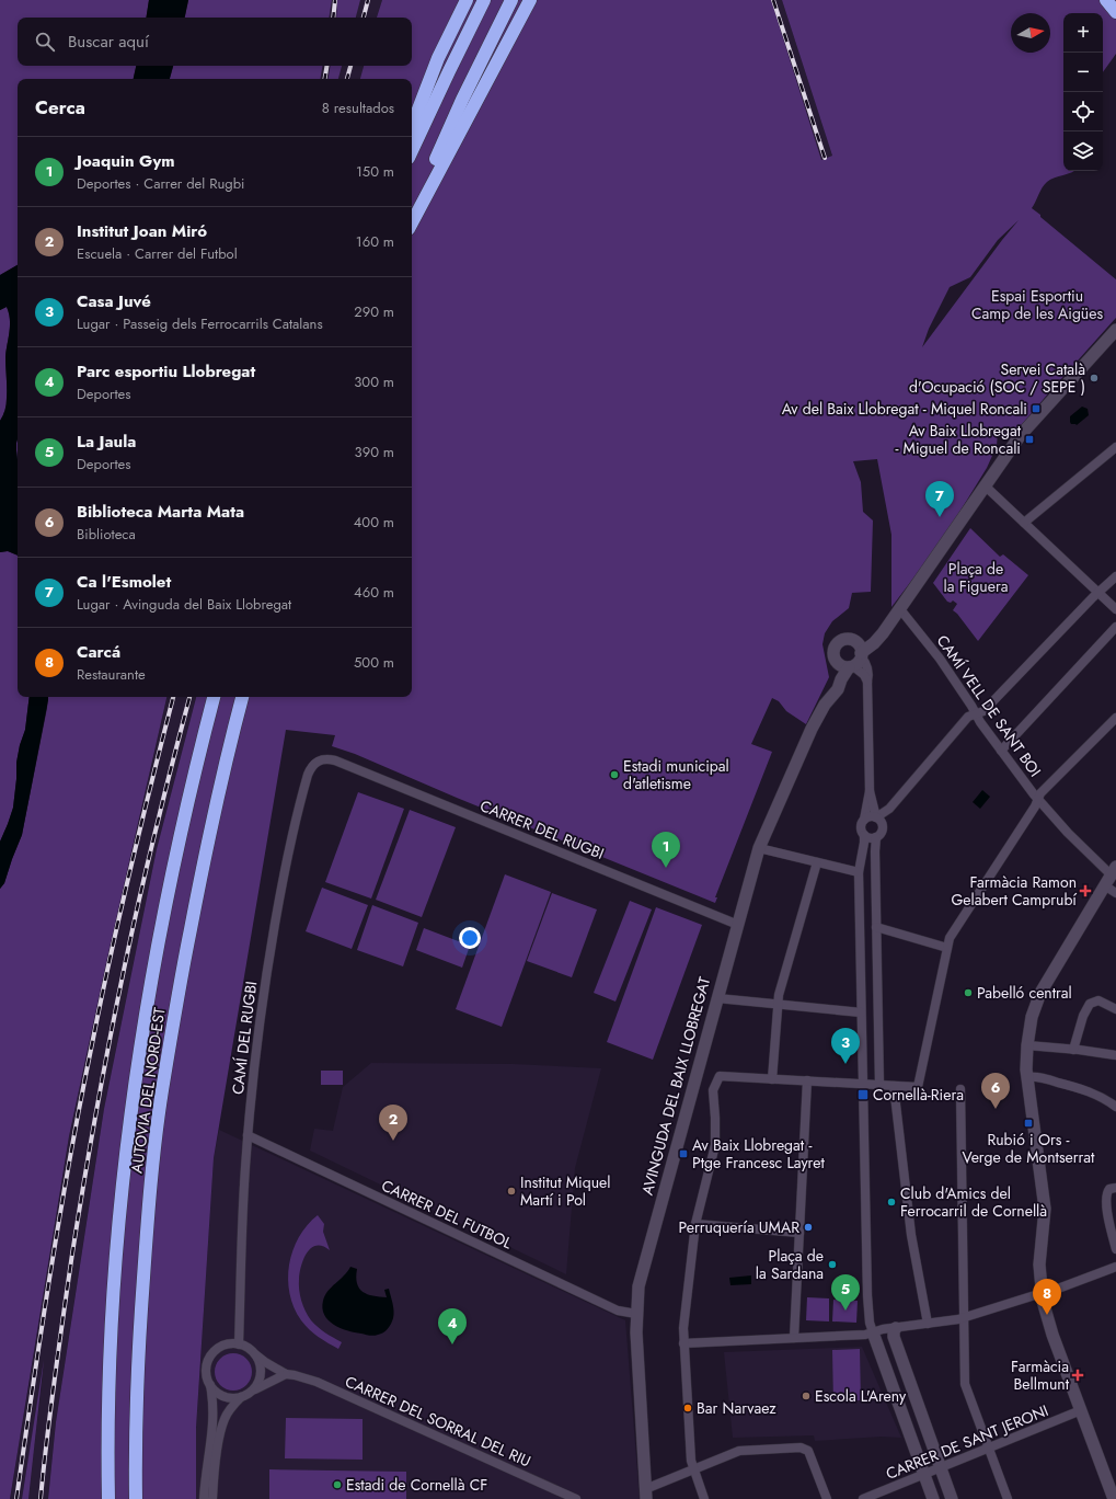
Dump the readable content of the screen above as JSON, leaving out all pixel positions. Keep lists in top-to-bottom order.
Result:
{
  "streets": {
    "highway": ["AUTOVIA DEL NORD-EST"],
    "main road": ["AVINGUDA DEL BAIX LLOBREGAT"],
    "street": [
      "CAMÍ VELL DE SANT BOI",
      "CARRER DEL RUGBI",
      "CAMÍ DEL RUGBI",
      "CARRER DEL FUTBOL",
      "CARRER DEL SORRAL DEL RIU",
      "CARRER DE SANT JERONI"
    ]
  },
  "crossings": [
    ["CARRER DEL RUGBI", "CAMÍ DEL RUGBI"],
    ["CARRER DEL RUGBI", "AVINGUDA DEL BAIX LLOBREGAT"],
    ["CAMÍ DEL RUGBI", "CARRER DEL FUTBOL"],
    ["CAMÍ DEL RUGBI", "CARRER DEL SORRAL DEL RIU"],
    ["AVINGUDA DEL BAIX LLOBREGAT", "CARRER DEL FUTBOL"]
  ],
  "parks": ["Espai Esportiu Camp de les Aigües", "Plaça de la Figuera"],
  "places": {
    "other": [
      "Servei Català d'Ocupació (SOC / SEPE )",
      "Estadi municipal d'atletisme",
      "Pabelló central",
      "Institut Miquel Martí i Pol",
      "Club d'Amics del Ferrocarril de Cornellà",
      "Perruquería UMAR",
      "Plaça de la Sardana",
      "Escola L'Areny",
      "Bar Narvaez",
      "Estadi de Cornellà CF"
    ],
    "transit": [
      "Av del Baix Llobregat - Miquel Roncali",
      "Av Baix Llobregat - Miguel de Roncali",
      "Cornellà-Riera",
      "Rubió i Ors - Verge de Montserrat",
      "Av Baix Llobregat - Ptge Francesc Layret"
    ],
    "health": ["Farmàcia Ramon Gelabert Camprubí", "Farmàcia Bellmunt"]
  },
  "north": "right",
  "page": {
    "map_buttons": ["+", "−"],
    "search": "Buscar aquí",
    "heading": ["Cerca", "8 resultados"],
    "list": [
      {
        "mark": "1",
        "name": "Joaquin Gym",
        "note": "Deportes · Carrer del Rugbi",
        "value": "150 m"
      },
      {
        "mark": "2",
        "name": "Institut Joan Miró",
        "note": "Escuela · Carrer del Futbol",
        "value": "160 m"
      },
      {
        "mark": "3",
        "name": "Casa Juvé",
        "note": "Lugar · Passeig dels Ferrocarrils Catalans",
        "value": "290 m"
      },
      {
        "mark": "4",
        "name": "Parc esportiu Llobregat",
        "note": "Deportes",
        "value": "300 m"
      },
      {
        "mark": "5",
        "name": "La Jaula",
        "note": "Deportes",
        "value": "390 m"
      },
      {
        "mark": "6",
        "name": "Biblioteca Marta Mata",
        "note": "Biblioteca",
        "value": "400 m"
      },
      {
        "mark": "7",
        "name": "Ca l'Esmolet",
        "note": "Lugar · Avinguda del Baix Llobregat",
        "value": "460 m"
      },
      {
        "mark": "8",
        "name": "Carcá",
        "note": "Restaurante",
        "value": "500 m"
      }
    ],
    "pins": [
      "7",
      "1",
      "3",
      "6",
      "2",
      "5",
      "8",
      "4"
    ]
  }
}
